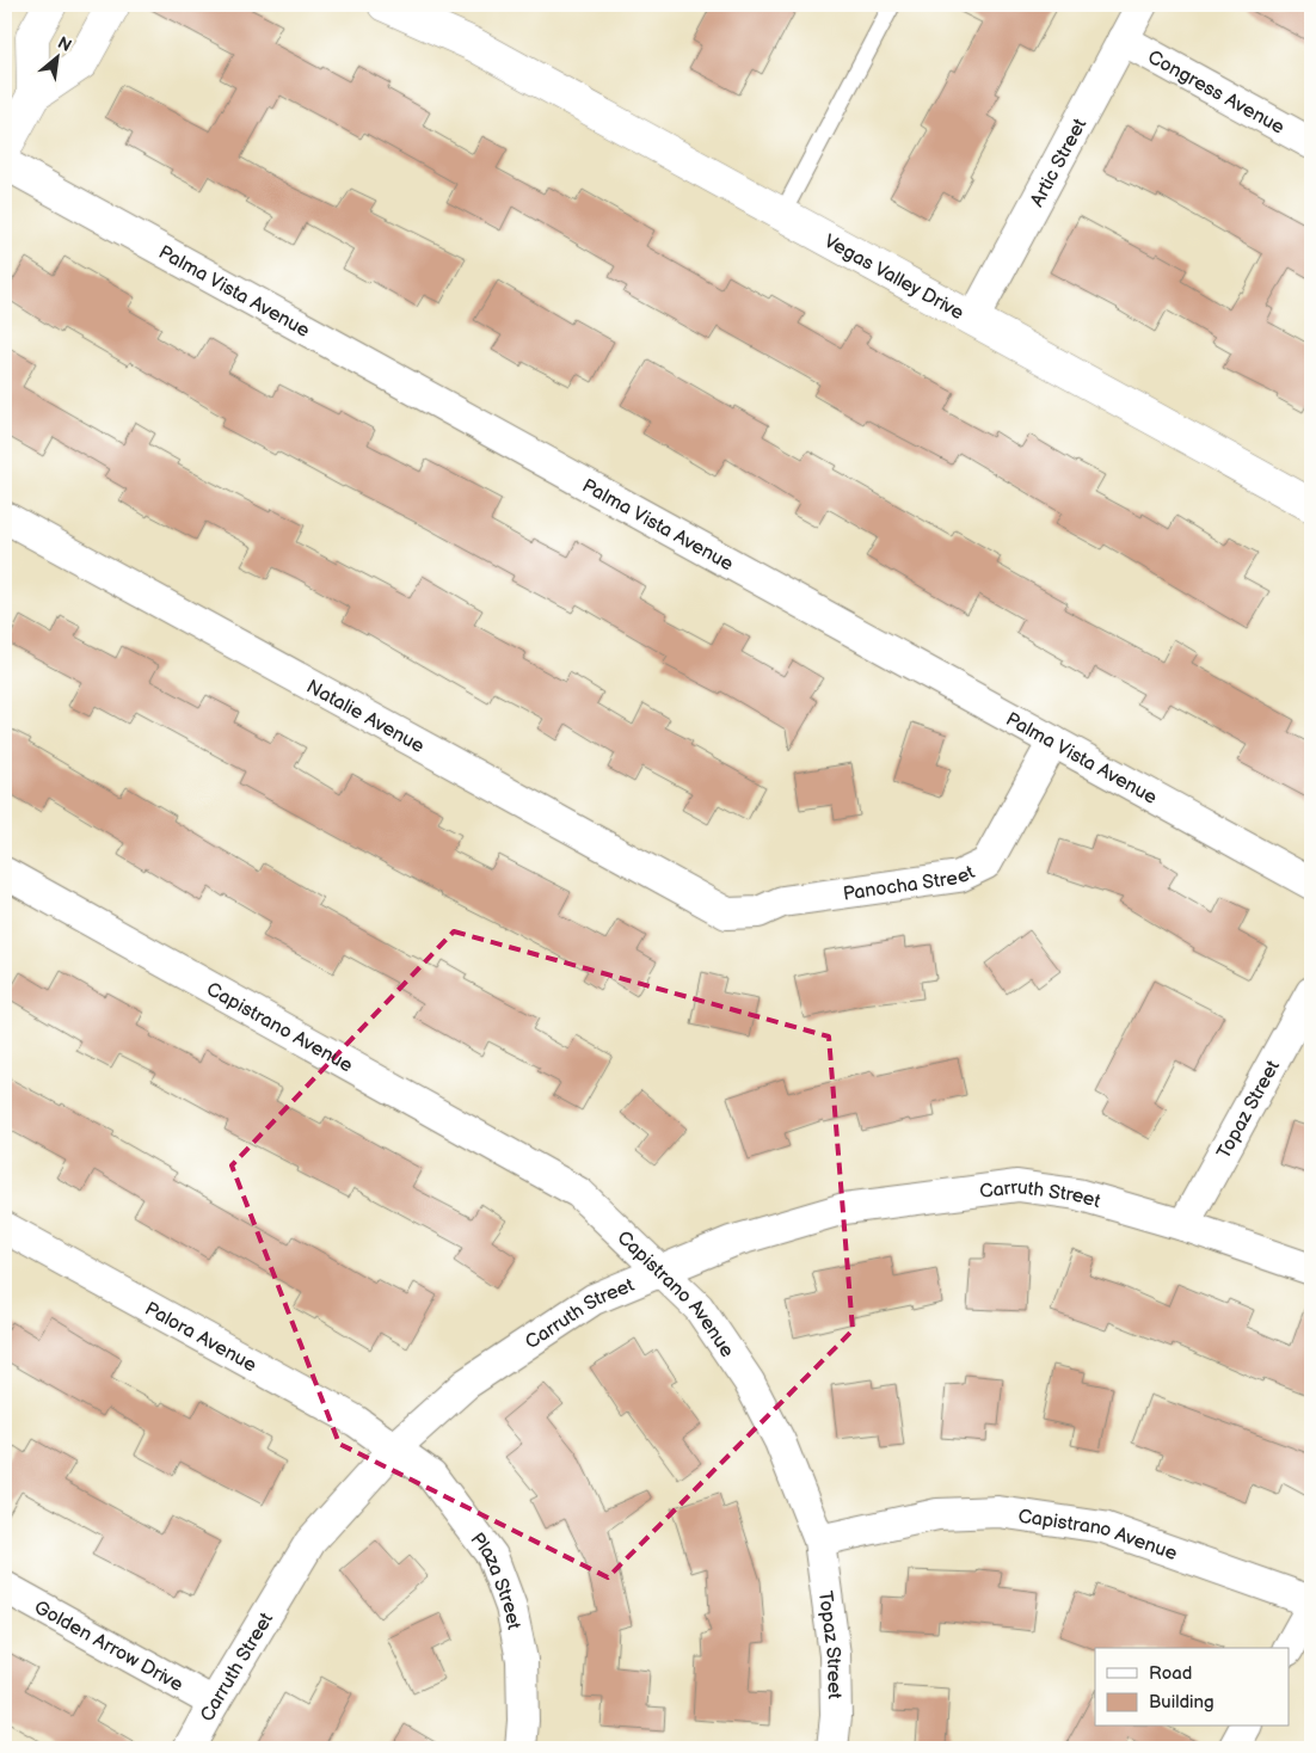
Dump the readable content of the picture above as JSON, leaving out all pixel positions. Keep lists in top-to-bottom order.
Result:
{
  "streets": {
    "street": [
      "Congress Avenue",
      "Artic Street",
      "Vegas Valley Drive",
      "Palma Vista Avenue",
      "Natalie Avenue",
      "Panocha Street",
      "Capistrano Avenue",
      "Topaz Street",
      "Carruth Street",
      "Palora Avenue",
      "Plaza Street",
      "Golden Arrow Drive"
    ]
  },
  "crossings": [
    ["Congress Avenue", "Artic Street"],
    ["Artic Street", "Vegas Valley Drive"],
    ["Palma Vista Avenue", "Panocha Street"],
    ["Natalie Avenue", "Panocha Street"],
    ["Capistrano Avenue", "Topaz Street"],
    ["Capistrano Avenue", "Carruth Street"],
    ["Topaz Street", "Carruth Street"],
    ["Carruth Street", "Palora Avenue"],
    ["Carruth Street", "Plaza Street"],
    ["Carruth Street", "Golden Arrow Drive"],
    ["Palora Avenue", "Plaza Street"]
  ],
  "legend": ["Road", "Building"],
  "north": "top right"
}
